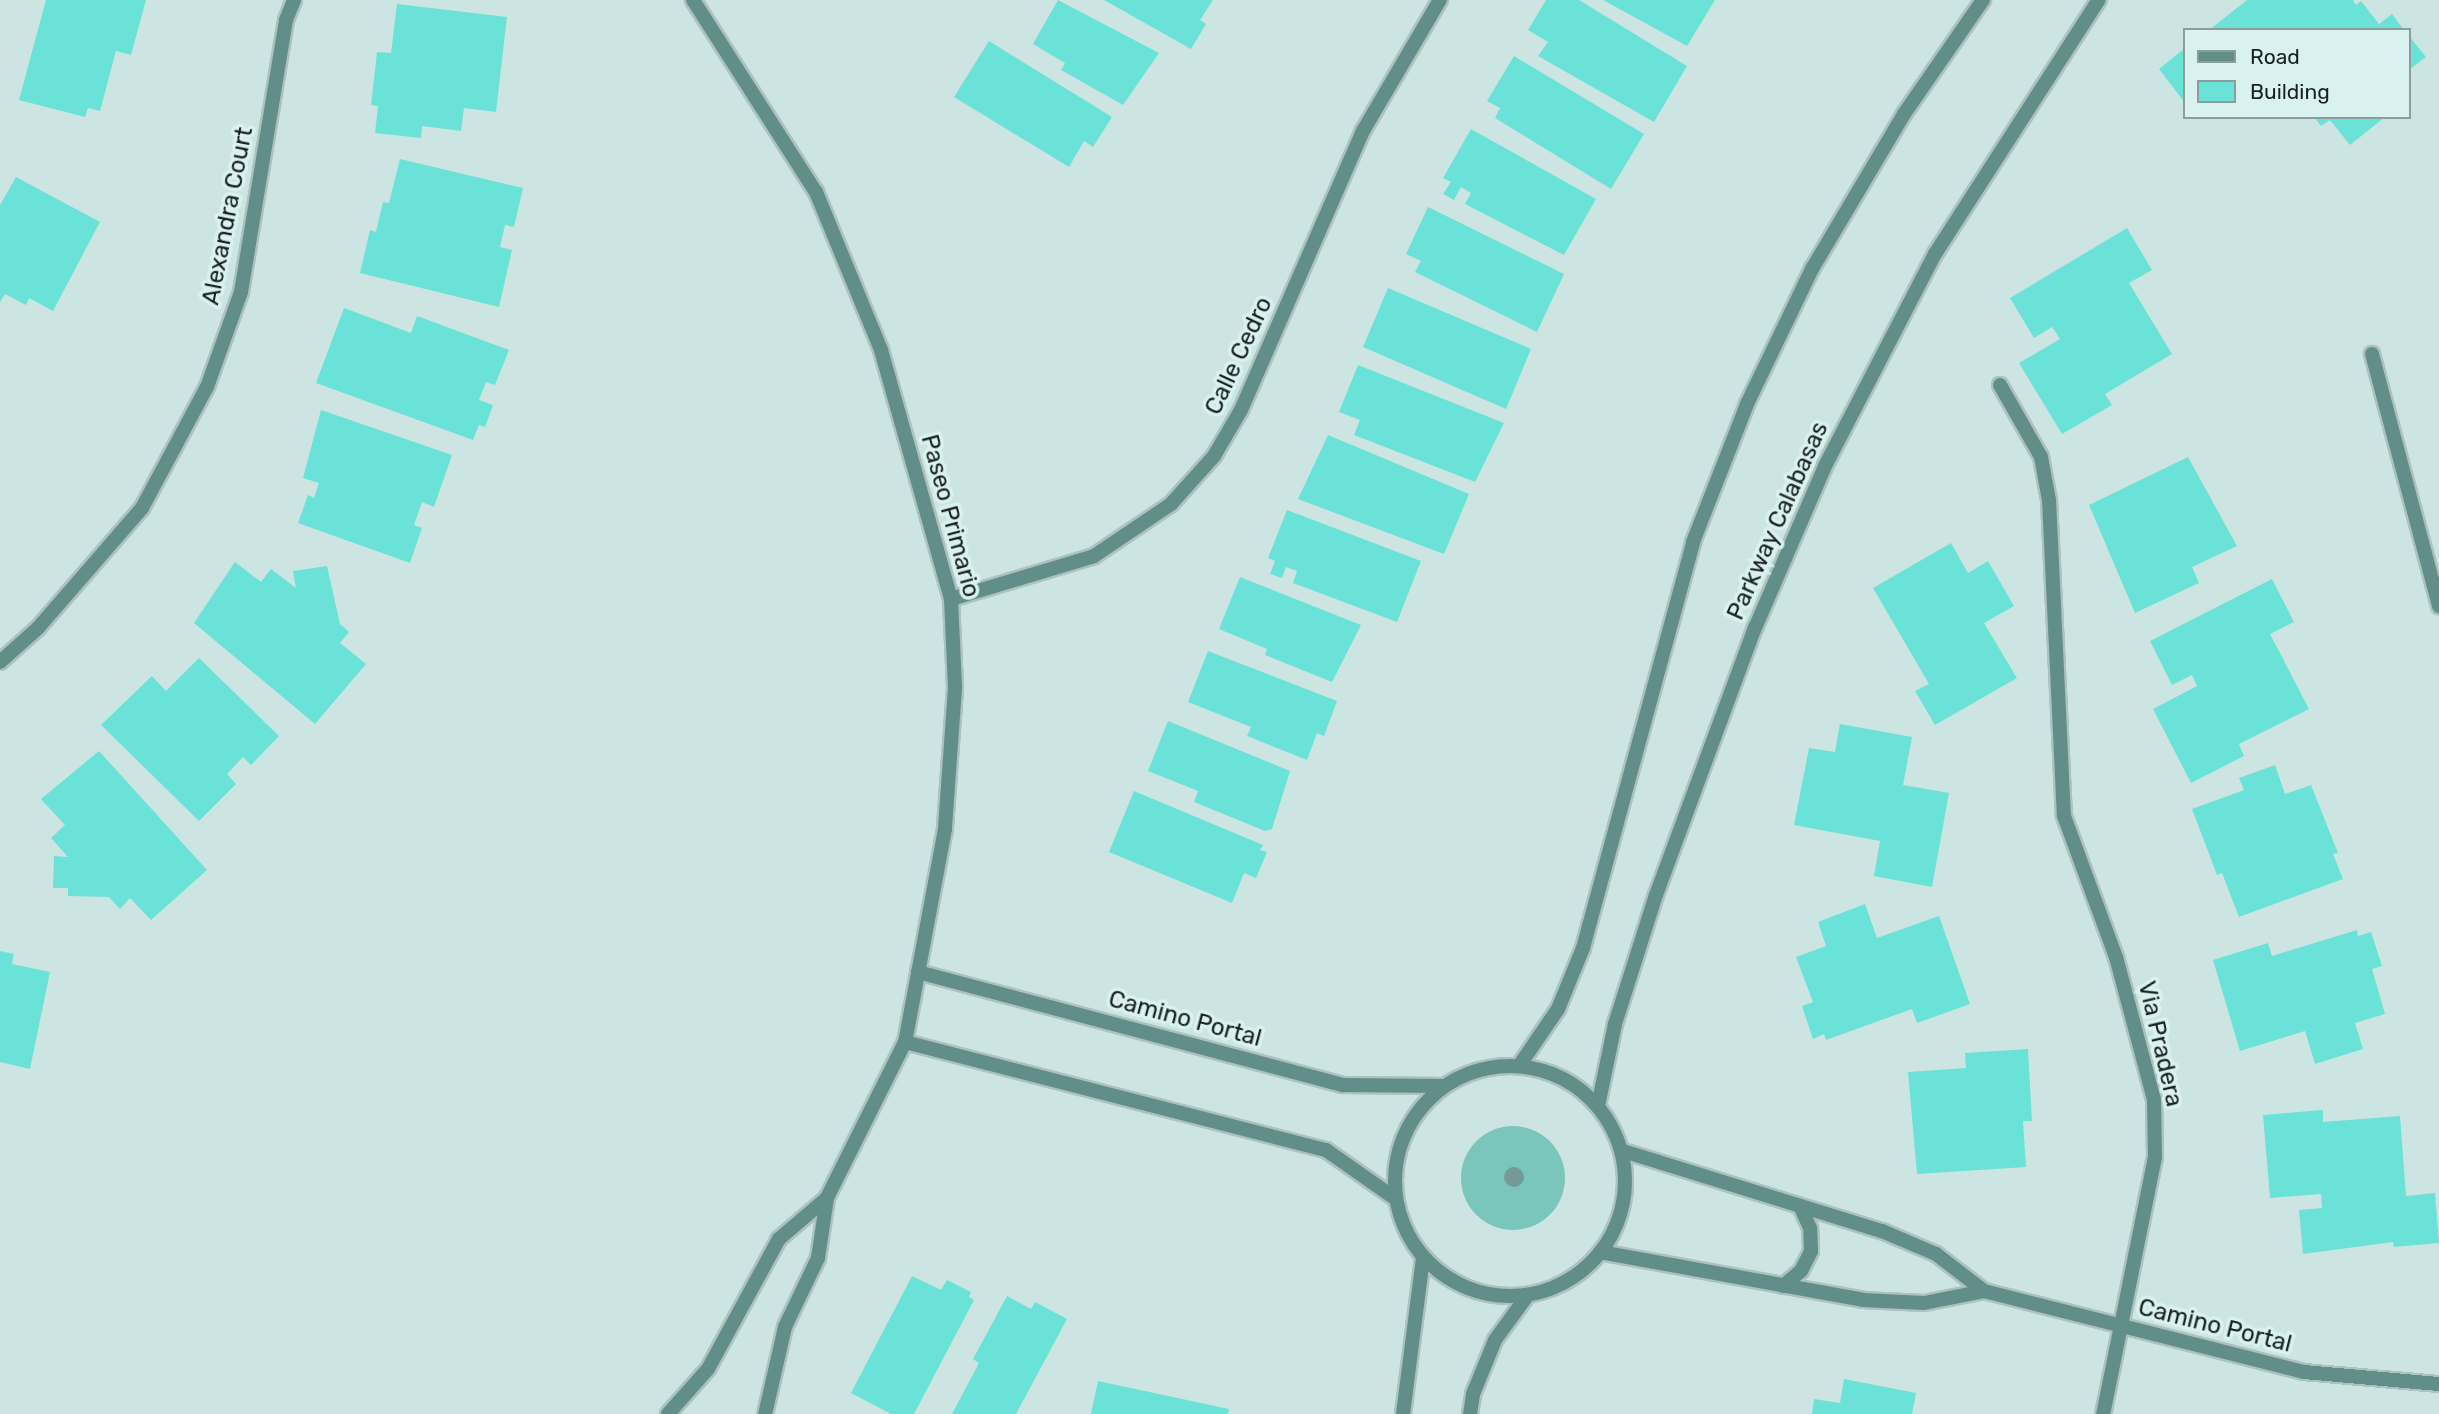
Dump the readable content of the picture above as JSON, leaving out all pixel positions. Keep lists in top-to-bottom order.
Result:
{
  "streets": {
    "street": [
      "Alexandra Court",
      "Calle Cedro",
      "Paseo Primario",
      "Parkway Calabasas",
      "Camino Portal",
      "Via Pradera"
    ]
  },
  "crossings": [
    ["Calle Cedro", "Paseo Primario"],
    ["Paseo Primario", "Camino Portal"],
    ["Parkway Calabasas", "Camino Portal"],
    ["Camino Portal", "Via Pradera"]
  ],
  "legend": ["Road", "Building"]
}
